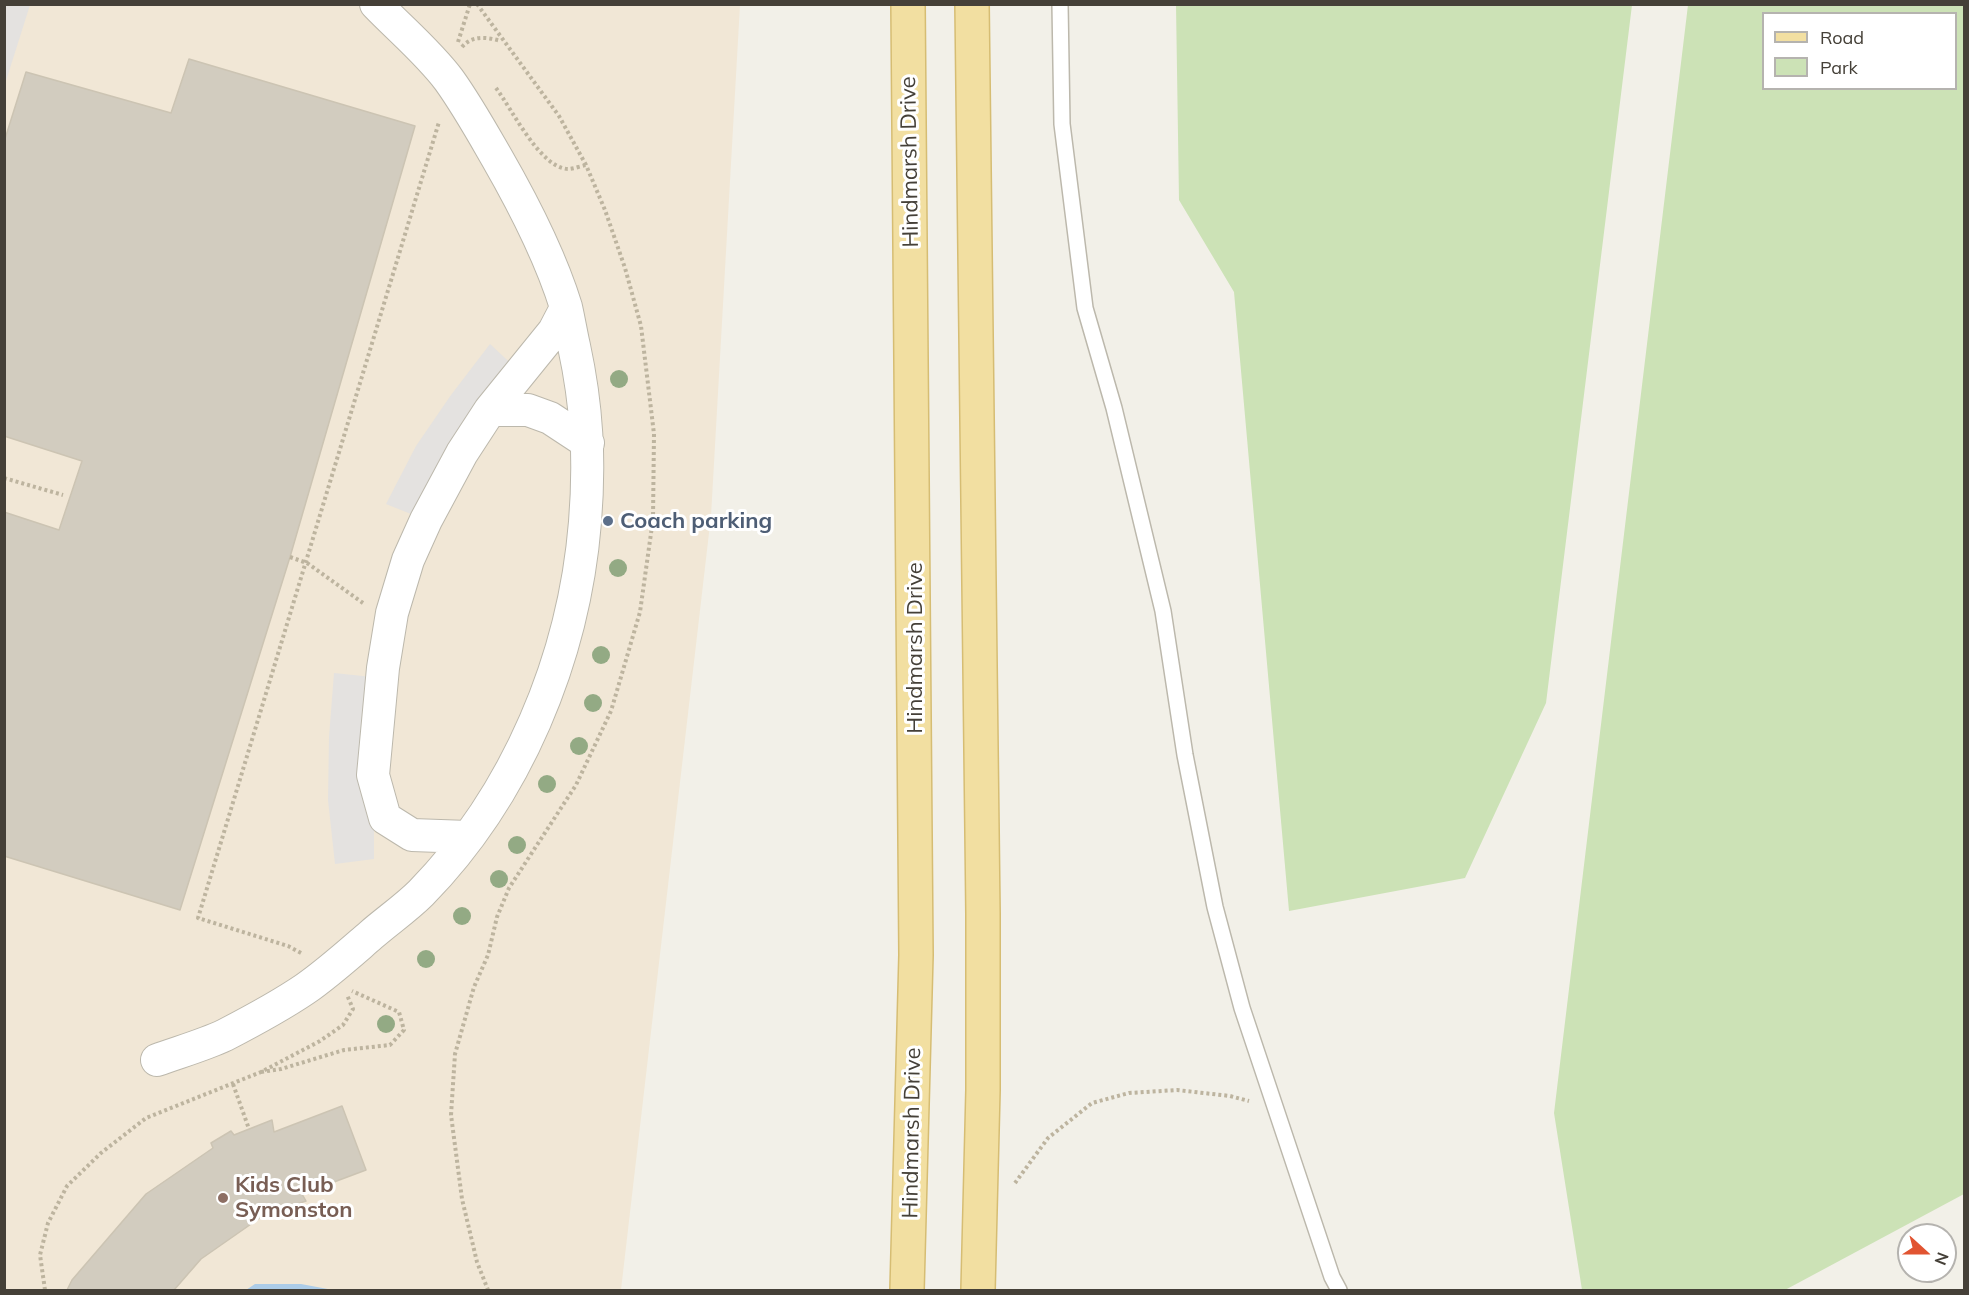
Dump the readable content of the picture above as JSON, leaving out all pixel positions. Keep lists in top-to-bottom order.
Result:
{
  "streets": {
    "main road": ["Hindmarsh Drive"]
  },
  "places": ["Coach parking", "Kids Club Symonston"],
  "legend": ["Road", "Park"],
  "north": "right"
}
